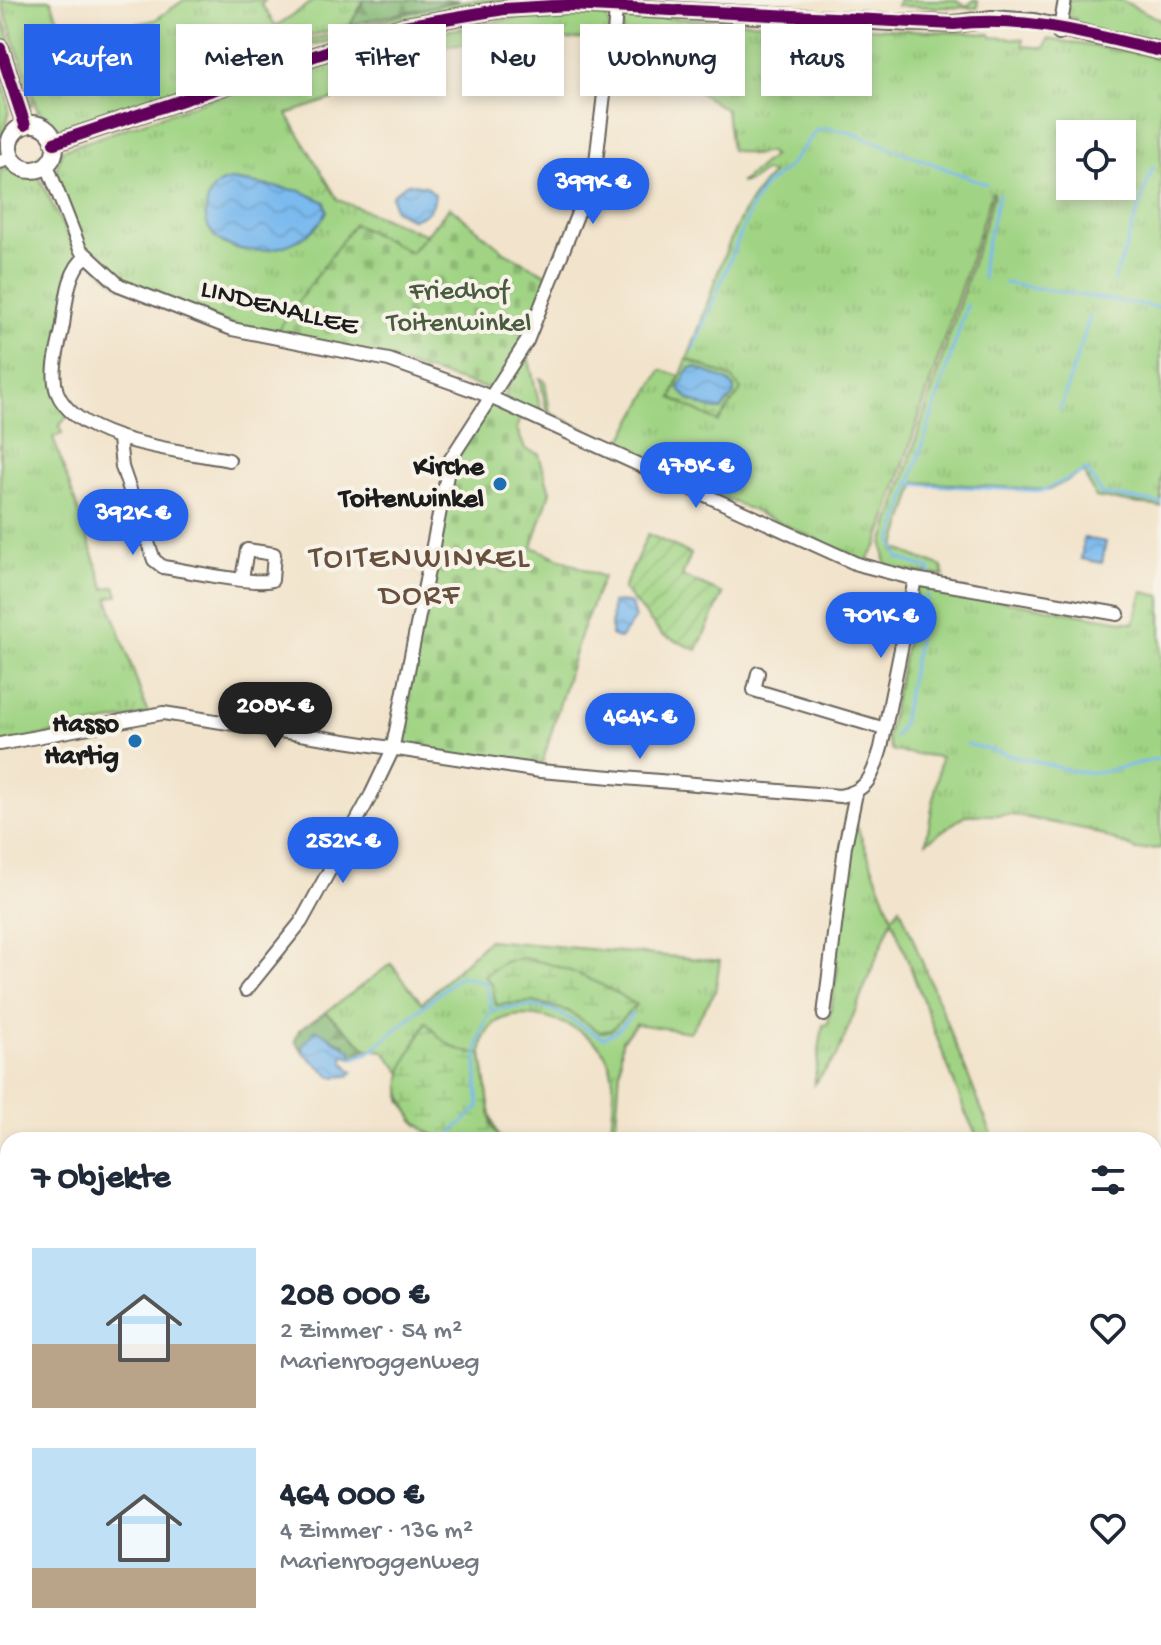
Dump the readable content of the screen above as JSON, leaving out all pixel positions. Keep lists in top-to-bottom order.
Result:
{
  "streets": {
    "street": ["LINDENALLEE"]
  },
  "districts": ["TOITENWINKEL DORF"],
  "parks": ["Friedhof Toitenwinkel"],
  "places": ["Kirche Toitenwinkel", "Hasso Hartig"],
  "page": {
    "chip": [
      "Kaufen",
      "Mieten",
      "Filter",
      "Neu",
      "Wohnung",
      "Haus"
    ],
    "price": [
      "399K €",
      "478K €",
      "392K €",
      "701K €",
      "208K €",
      "464K €",
      "252K €"
    ],
    "heading": "7 Objekte",
    "list": [
      {
        "name": "208 000 €",
        "note": "2 Zimmer · 54 m² · Marienroggenweg"
      },
      {
        "name": "464 000 €",
        "note": "4 Zimmer · 136 m² · Marienroggenweg"
      }
    ]
  }
}
